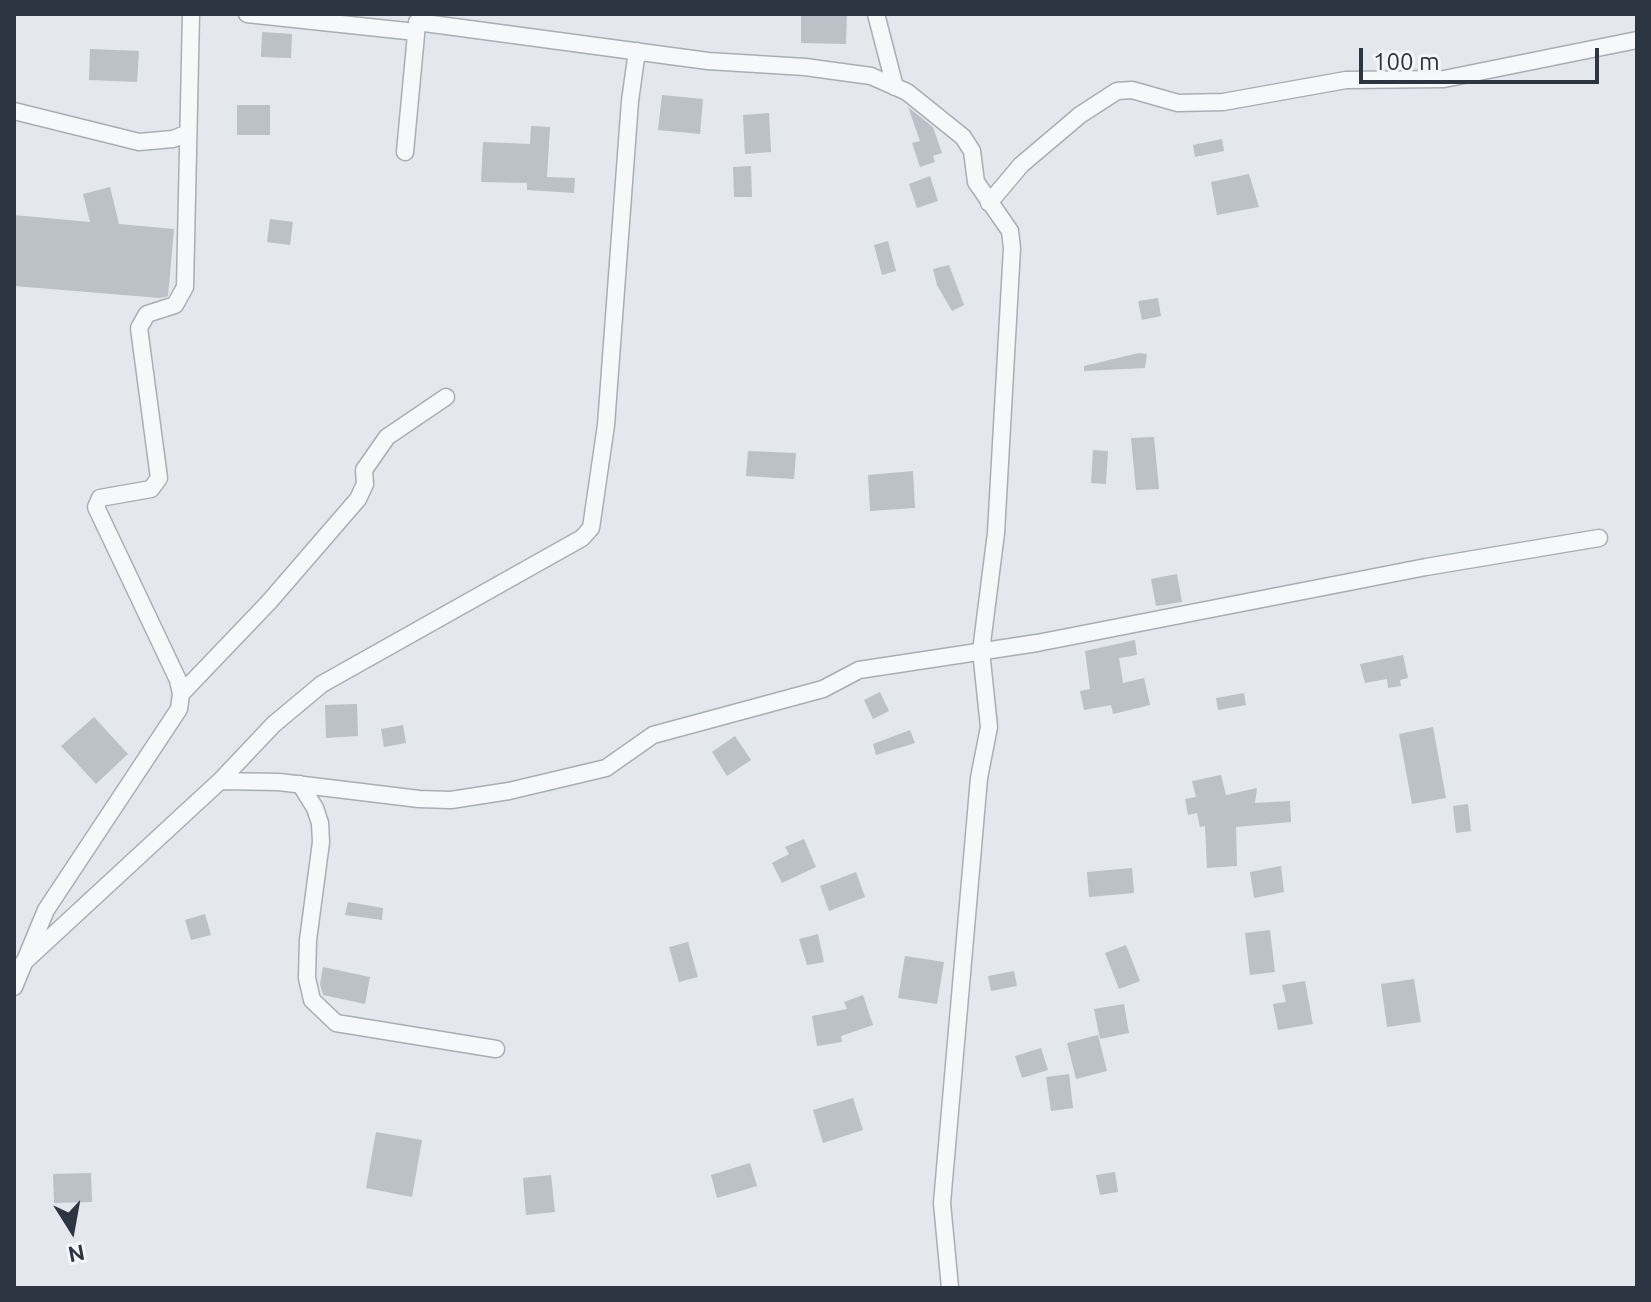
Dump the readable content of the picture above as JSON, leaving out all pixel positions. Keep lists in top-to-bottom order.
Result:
{
  "scale_bar": "100 m",
  "north": "bottom"
}
